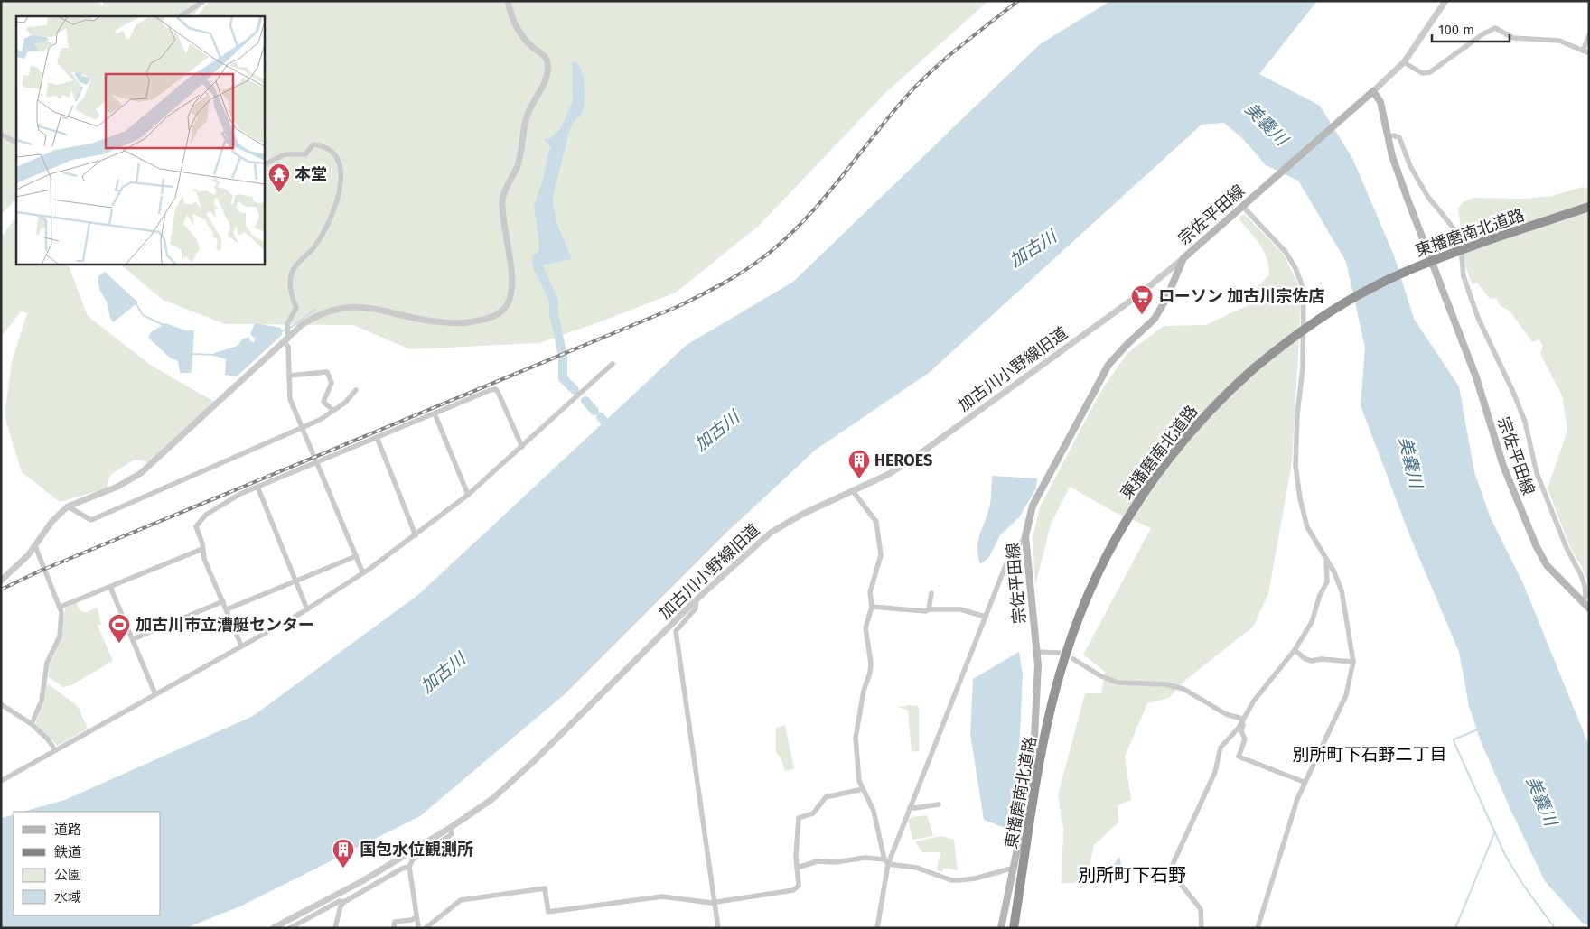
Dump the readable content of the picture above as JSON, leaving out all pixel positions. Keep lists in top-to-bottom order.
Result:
{
  "streets": {
    "highway": ["東播磨南北道路"],
    "main road": ["宗佐平田線"],
    "street": ["加古川小野線旧道"]
  },
  "crossings": [
    ["宗佐平田線", "加古川小野線旧道"]
  ],
  "districts": ["別所町下石野二丁目", "別所町下石野"],
  "water": ["美嚢川", "加古川"],
  "places": {
    "temple": ["本堂"],
    "supermarket": ["ローソン 加古川宗佐店"],
    "building": ["HEROES", "国包水位観測所"],
    "sports": ["加古川市立漕艇センター"]
  },
  "legend": [
    "道路",
    "鉄道",
    "公園",
    "水域"
  ],
  "scale_bar": "100 m"
}
